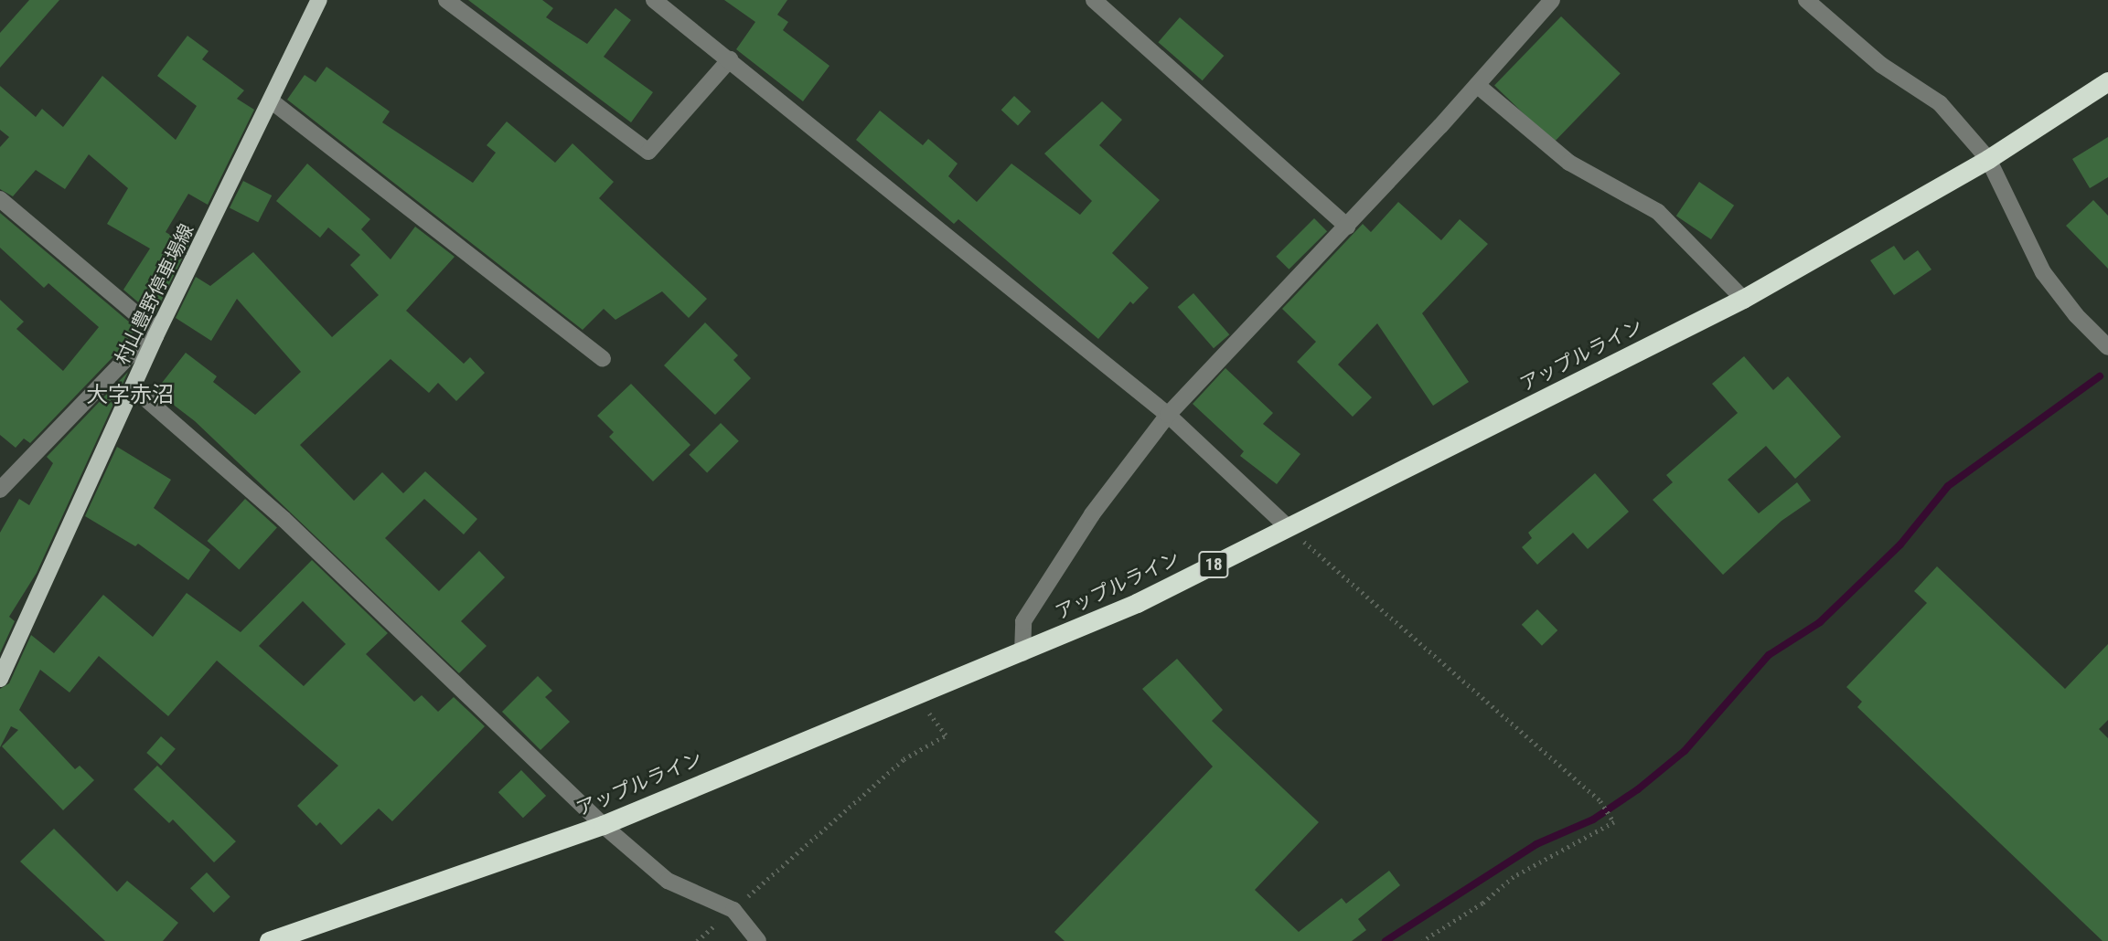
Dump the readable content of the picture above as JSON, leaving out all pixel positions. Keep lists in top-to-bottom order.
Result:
{
  "streets": {
    "highway": ["アップルライン", "18"],
    "main road": ["村山豊野停車場線"]
  },
  "districts": ["大字赤沼"]
}
